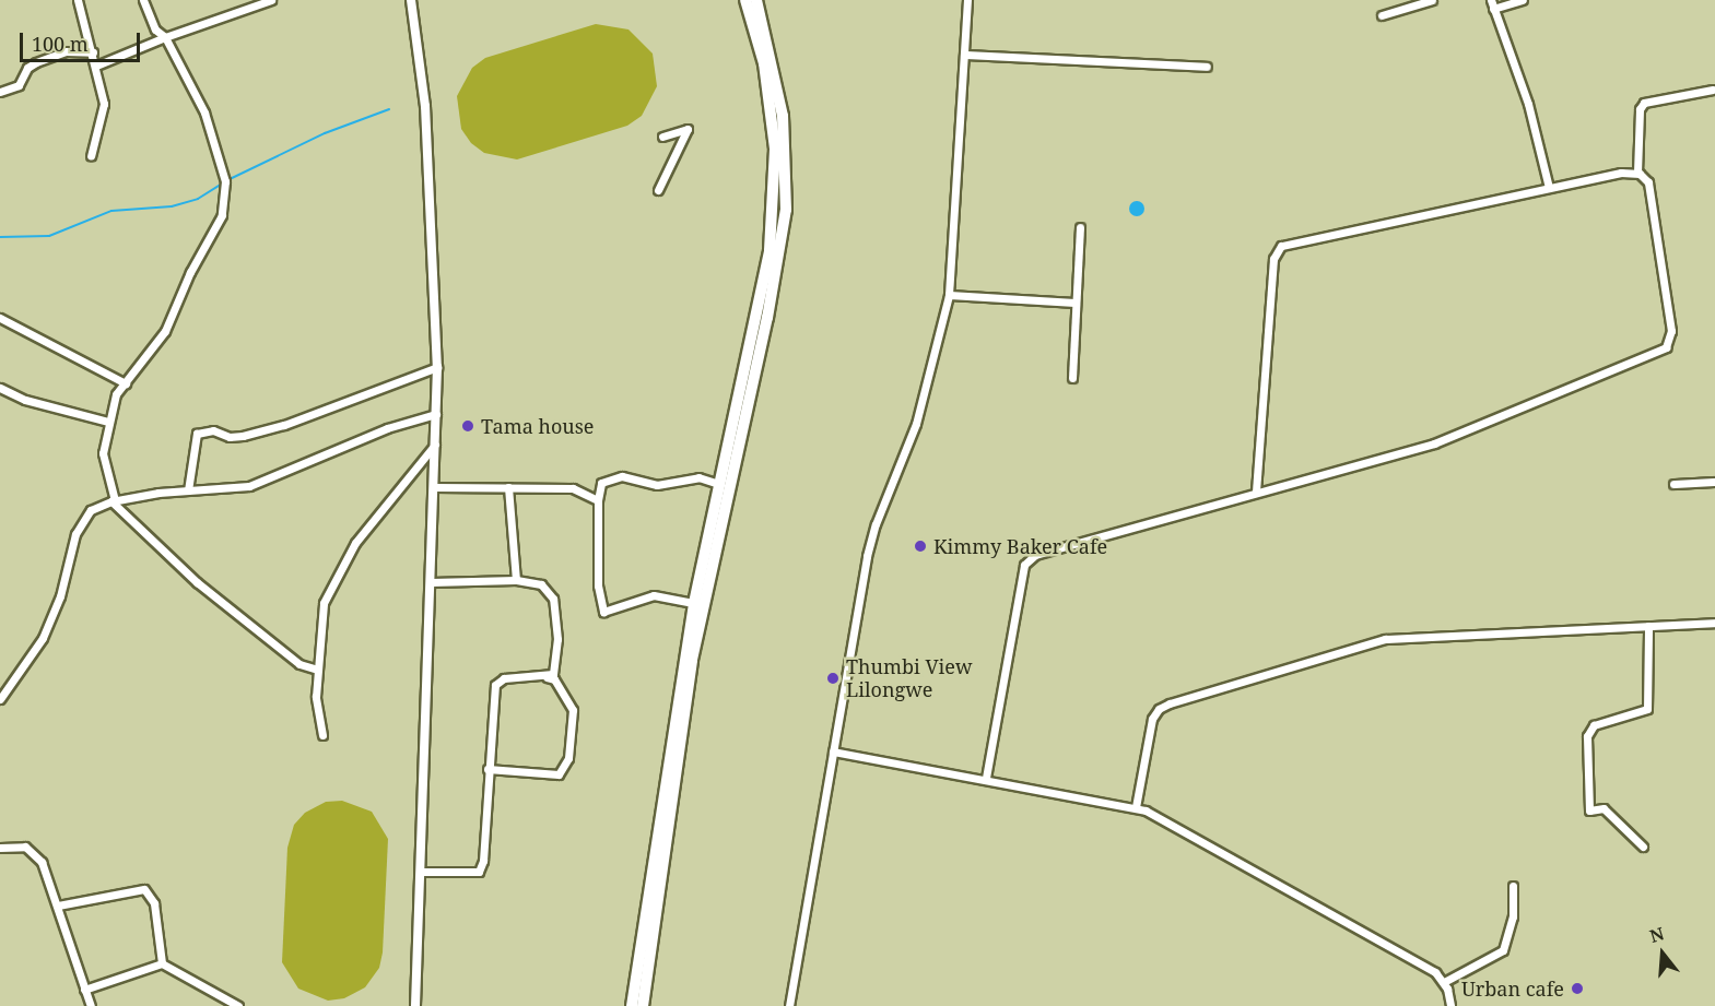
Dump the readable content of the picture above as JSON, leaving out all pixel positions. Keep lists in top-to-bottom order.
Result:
{
  "places": [
    "Tama house",
    "Kimmy Baker Cafe",
    "Thumbi View Lilongwe",
    "Urban cafe"
  ],
  "scale_bar": "100 m",
  "north": "top"
}
